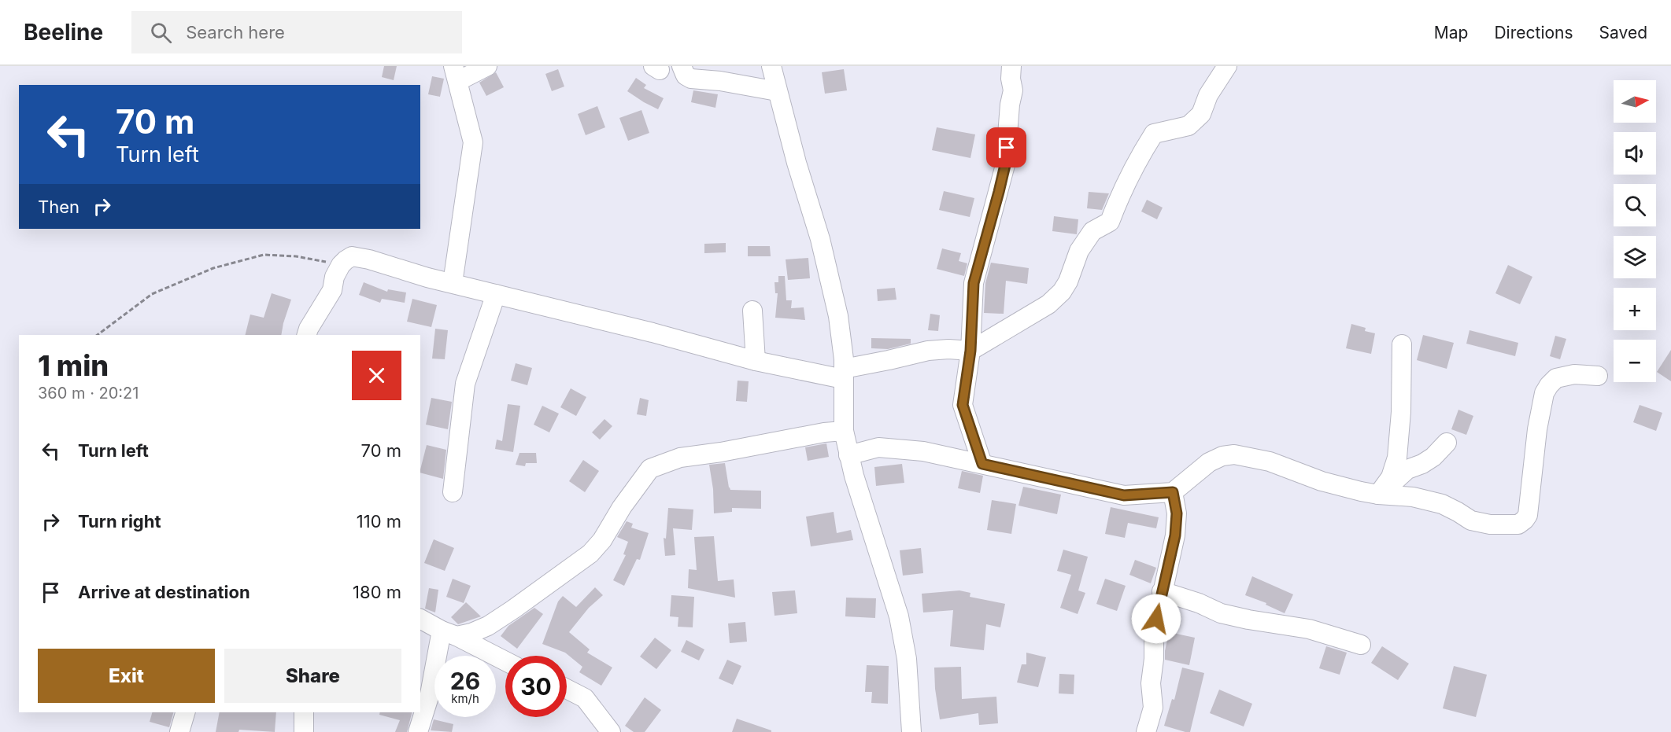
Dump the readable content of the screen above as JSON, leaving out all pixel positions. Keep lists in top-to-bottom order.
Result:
{
  "north": "right",
  "page": {
    "header": "Beeline",
    "search": "Search here",
    "nav": ["Map", "Directions", "Saved"],
    "map_buttons": ["+", "−"],
    "turn": ["70 m", "Turn left"],
    "then": "Then",
    "heading": ["1 min", "360 m · 20:21"],
    "list": [
      {
        "name": "Turn left",
        "value": "70 m"
      },
      {
        "name": "Turn right",
        "value": "110 m"
      },
      {
        "name": "Arrive at destination",
        "value": "180 m"
      }
    ],
    "buttons": ["Exit", "Share"],
    "speed": "26 km/h",
    "limit": "30"
  }
}
